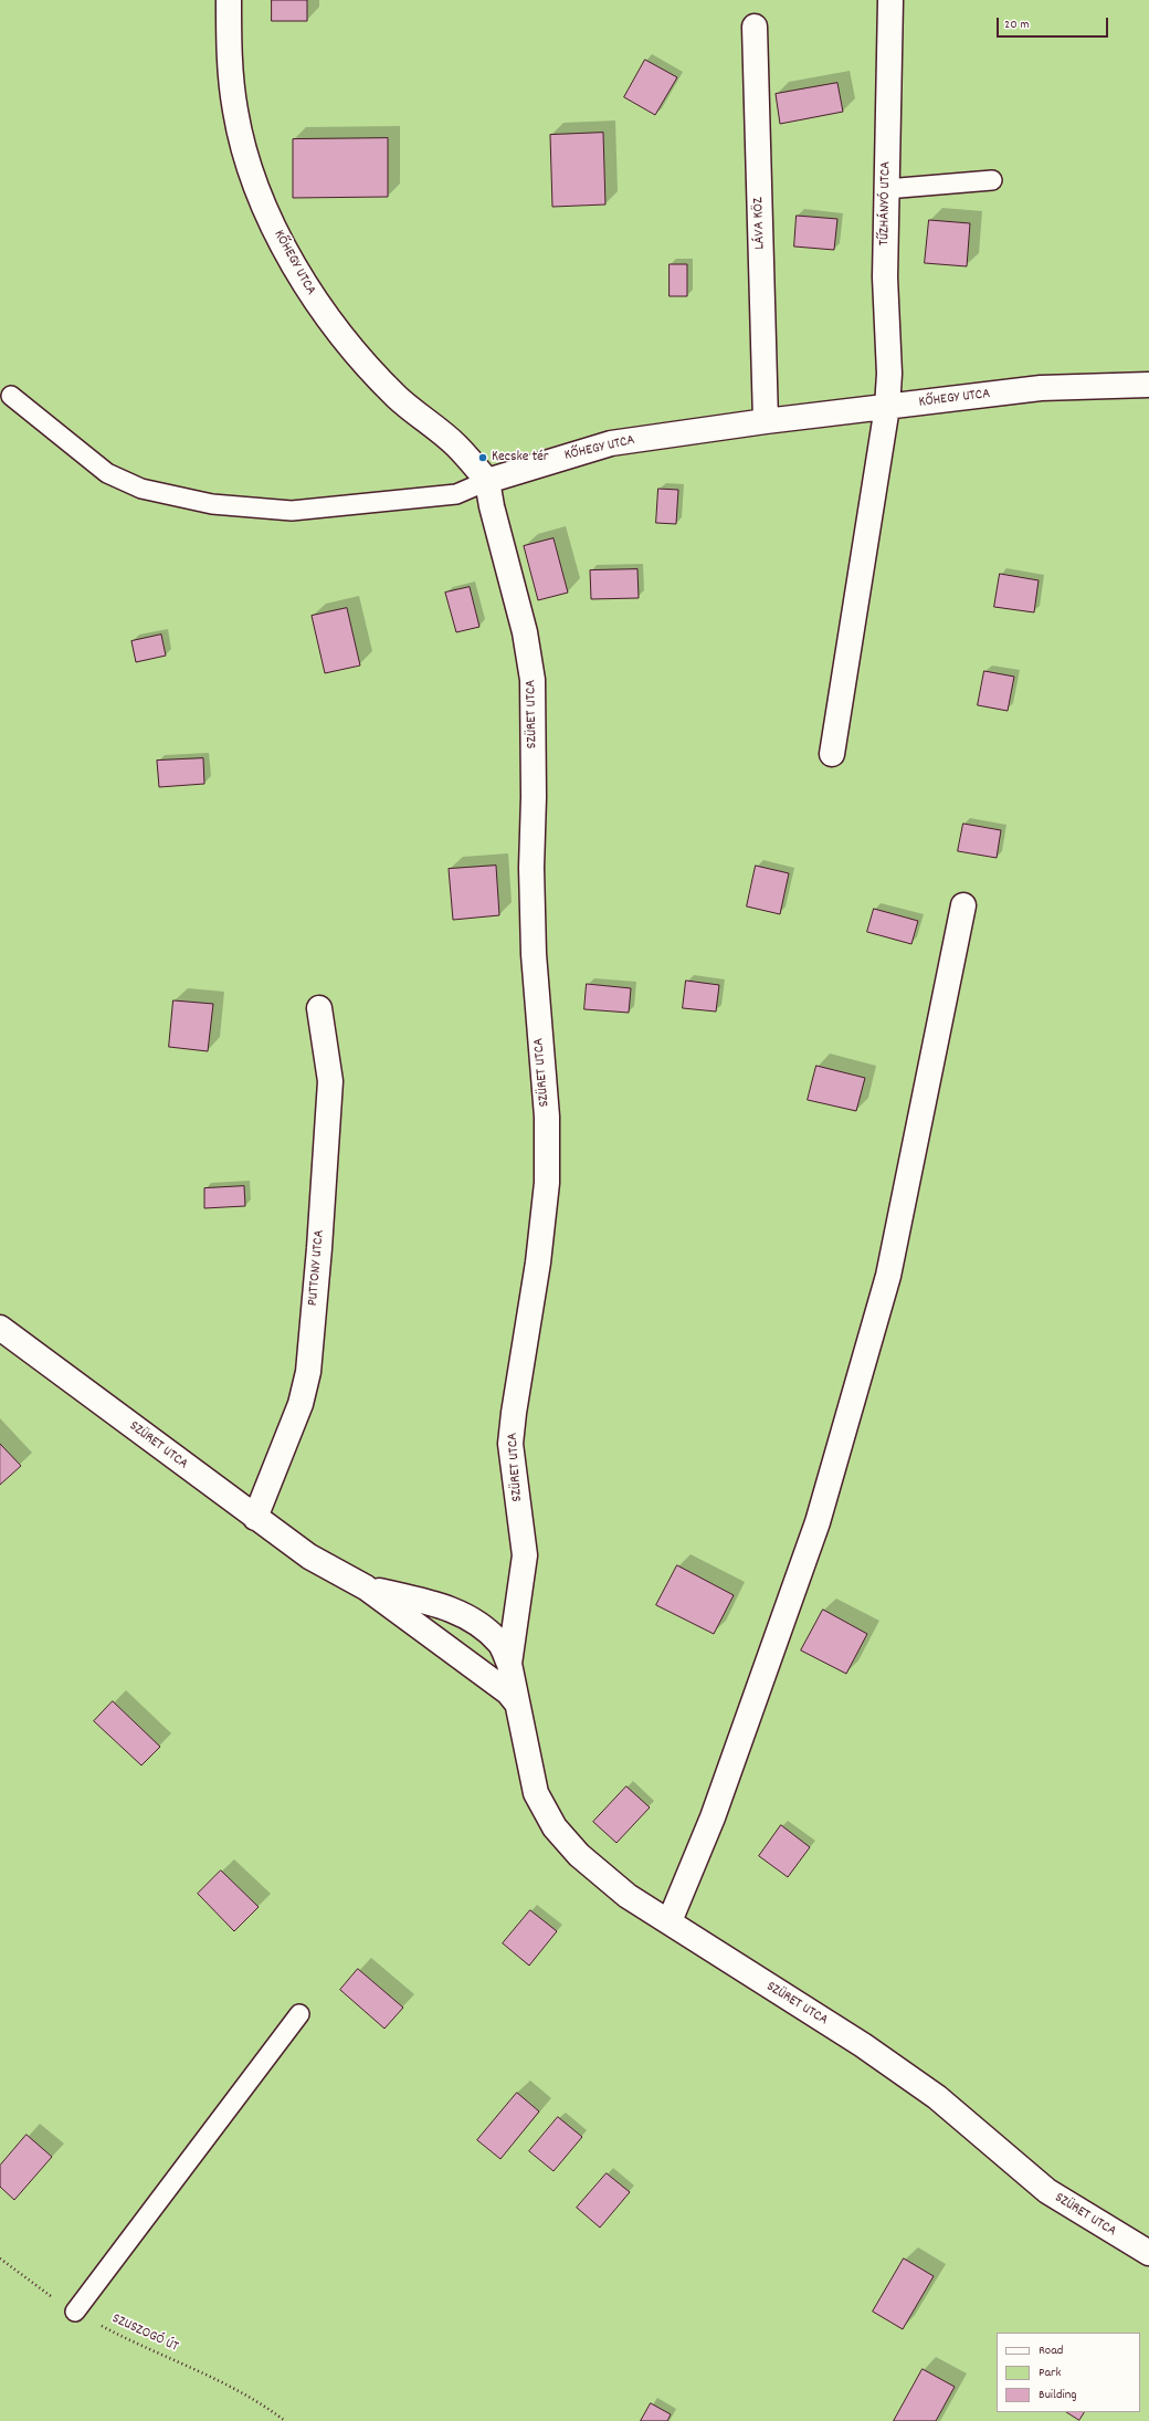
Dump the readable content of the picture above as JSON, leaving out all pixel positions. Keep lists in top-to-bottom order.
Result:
{
  "streets": {
    "street": [
      "TŰZHÁNYÓ UTCA",
      "LÁVA KÖZ",
      "KŐHEGY UTCA",
      "SZÜRET UTCA",
      "PUTTONY UTCA"
    ],
    "path": ["SZUSZOGÓ ÚT"]
  },
  "crossings": [
    ["TŰZHÁNYÓ UTCA", "KŐHEGY UTCA"],
    ["LÁVA KÖZ", "KŐHEGY UTCA"],
    ["KŐHEGY UTCA", "SZÜRET UTCA"],
    ["SZÜRET UTCA", "PUTTONY UTCA"]
  ],
  "places": ["Kecske tér"],
  "legend": ["Road", "Park", "Building"],
  "scale_bar": "20 m"
}
